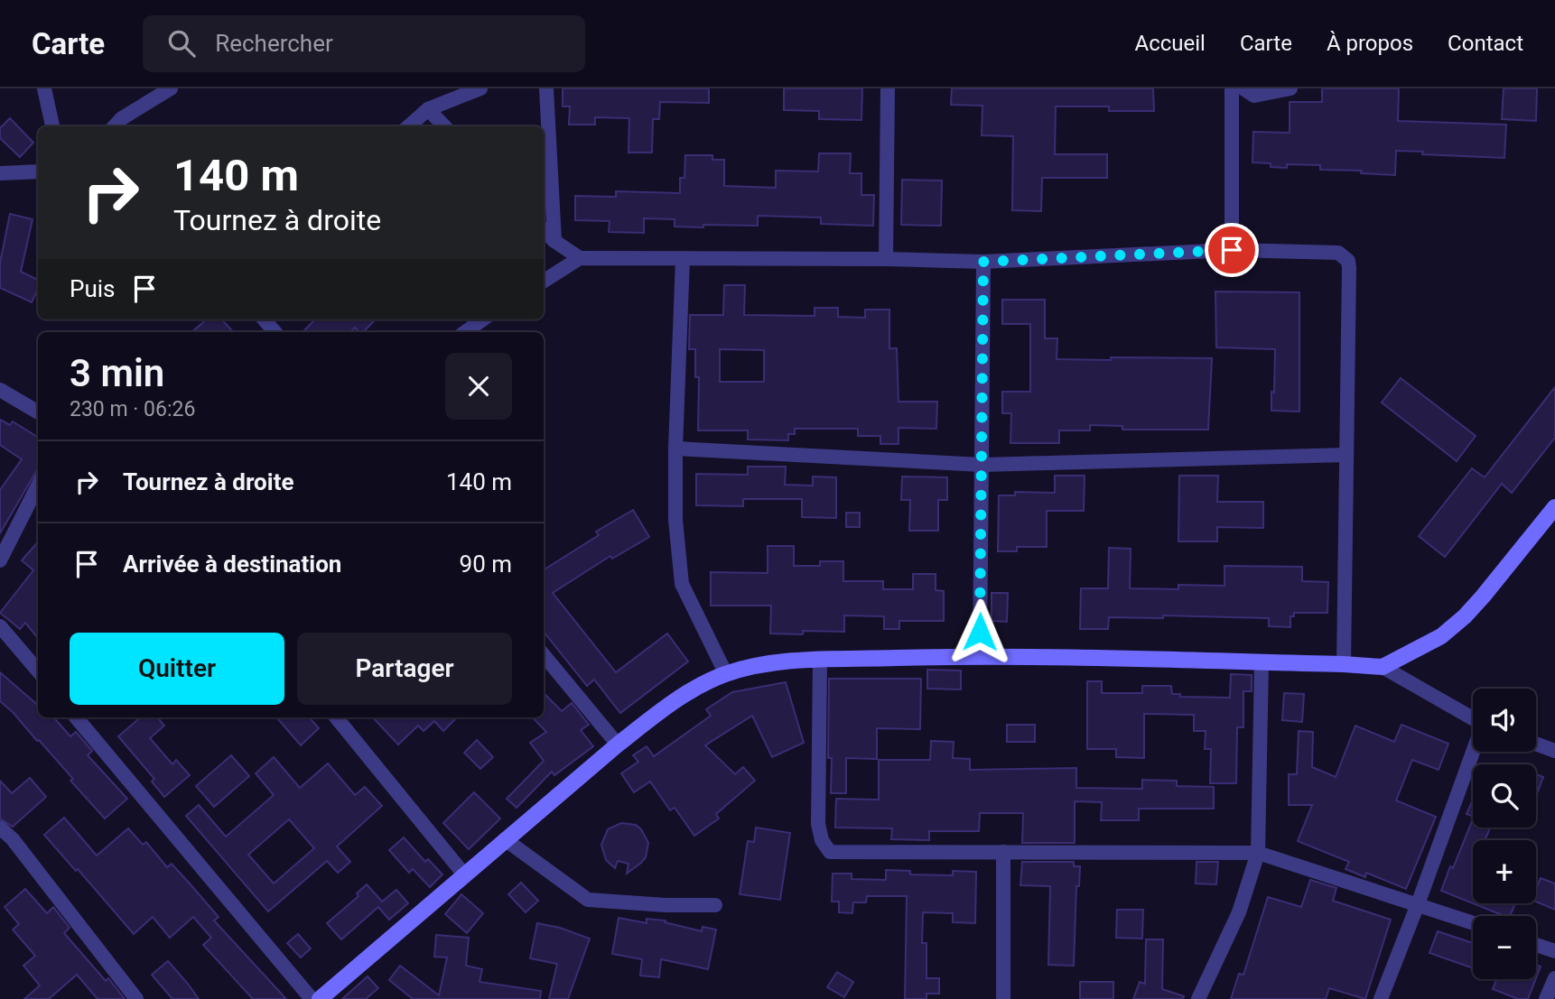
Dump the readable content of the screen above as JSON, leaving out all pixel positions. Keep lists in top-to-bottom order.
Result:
{
  "page": {
    "header": "Carte",
    "search": "Rechercher",
    "nav": [
      "Accueil",
      "Carte",
      "À propos",
      "Contact"
    ],
    "turn": ["140 m", "Tournez à droite"],
    "then": "Puis",
    "heading": ["3 min", "230 m · 06:26"],
    "list": [
      {
        "name": "Tournez à droite",
        "value": "140 m"
      },
      {
        "name": "Arrivée à destination",
        "value": "90 m"
      }
    ],
    "buttons": ["Quitter", "Partager"],
    "map_buttons": ["+", "−"]
  }
}
